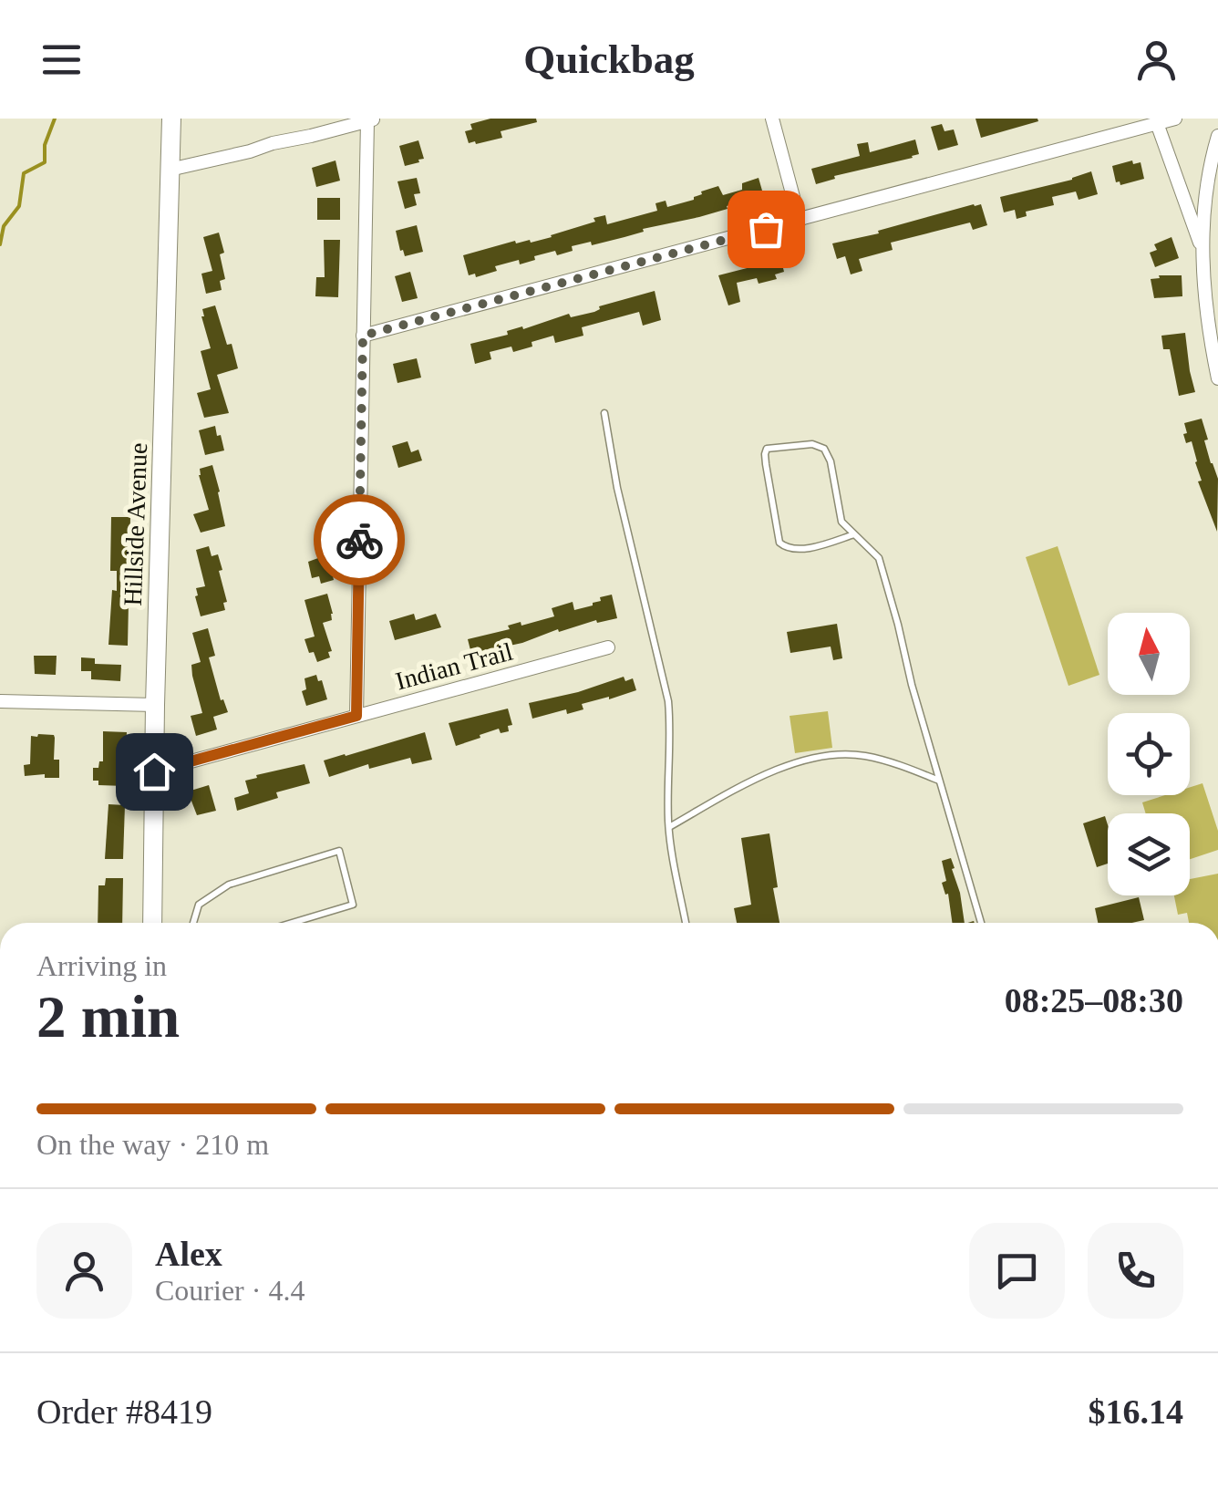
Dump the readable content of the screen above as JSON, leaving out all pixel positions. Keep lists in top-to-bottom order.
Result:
{
  "streets": {
    "main road": ["Hillside Avenue"],
    "street": ["Indian Trail"]
  },
  "crossings": [
    ["Hillside Avenue", "Indian Trail"]
  ],
  "north": "top",
  "page": {
    "header": "Quickbag",
    "heading": ["2 min", "Arriving in", "08:25–08:30"],
    "panel": [
      "Alex",
      "Courier · 4.4",
      "Order #8419",
      "$16.14"
    ],
    "bar": "On the way · 210 m"
  }
}
